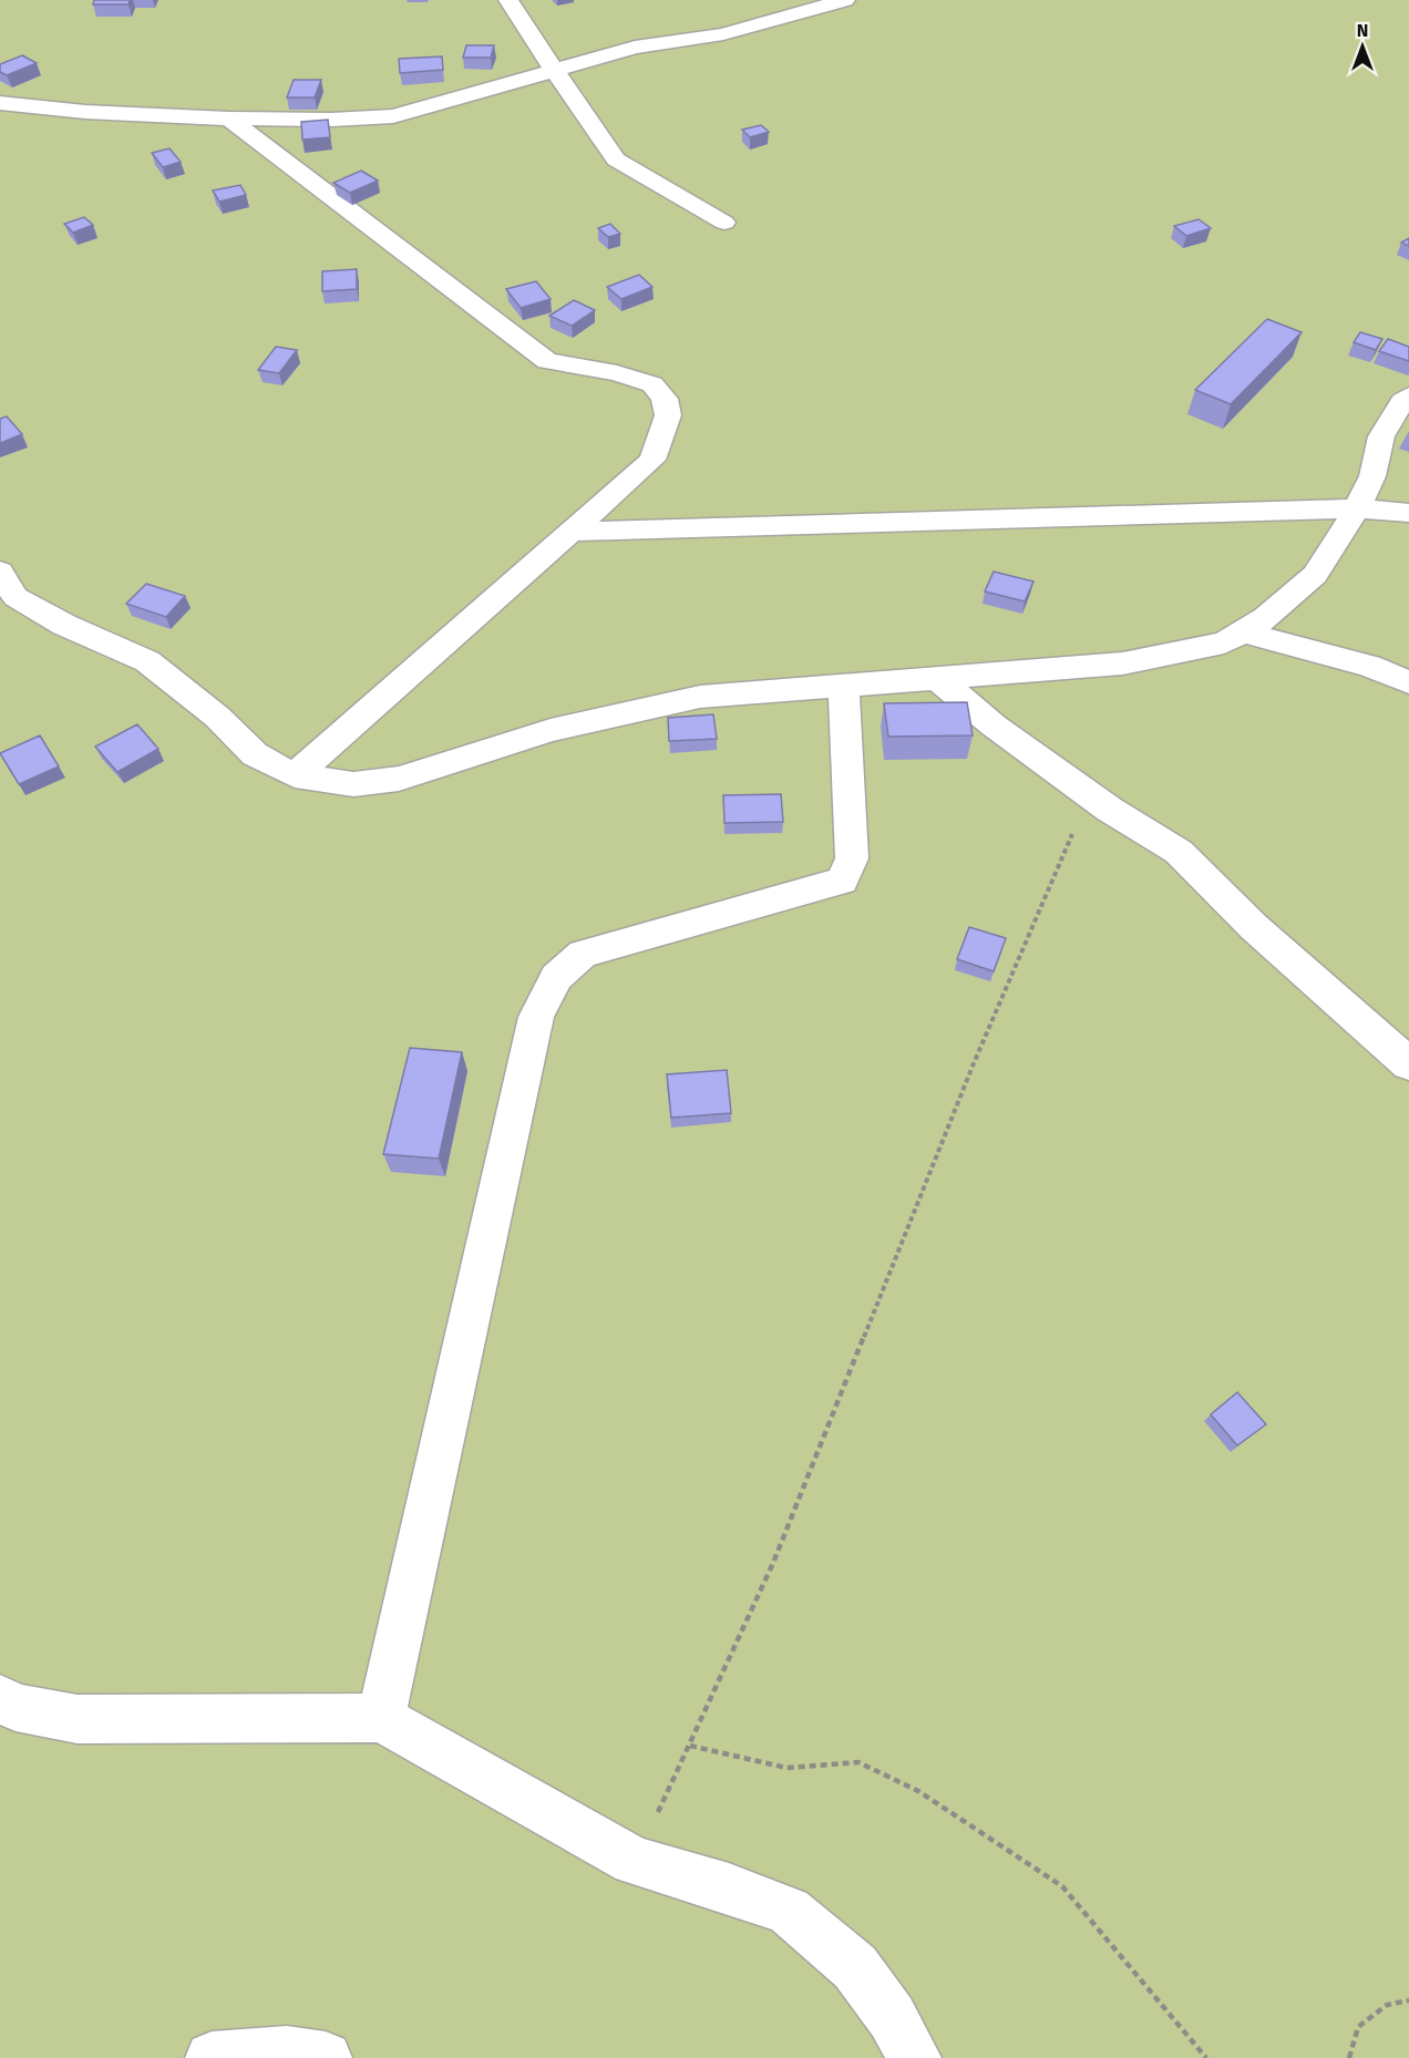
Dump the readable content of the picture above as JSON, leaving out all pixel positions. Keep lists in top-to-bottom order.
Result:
{
  "north": "top"
}
